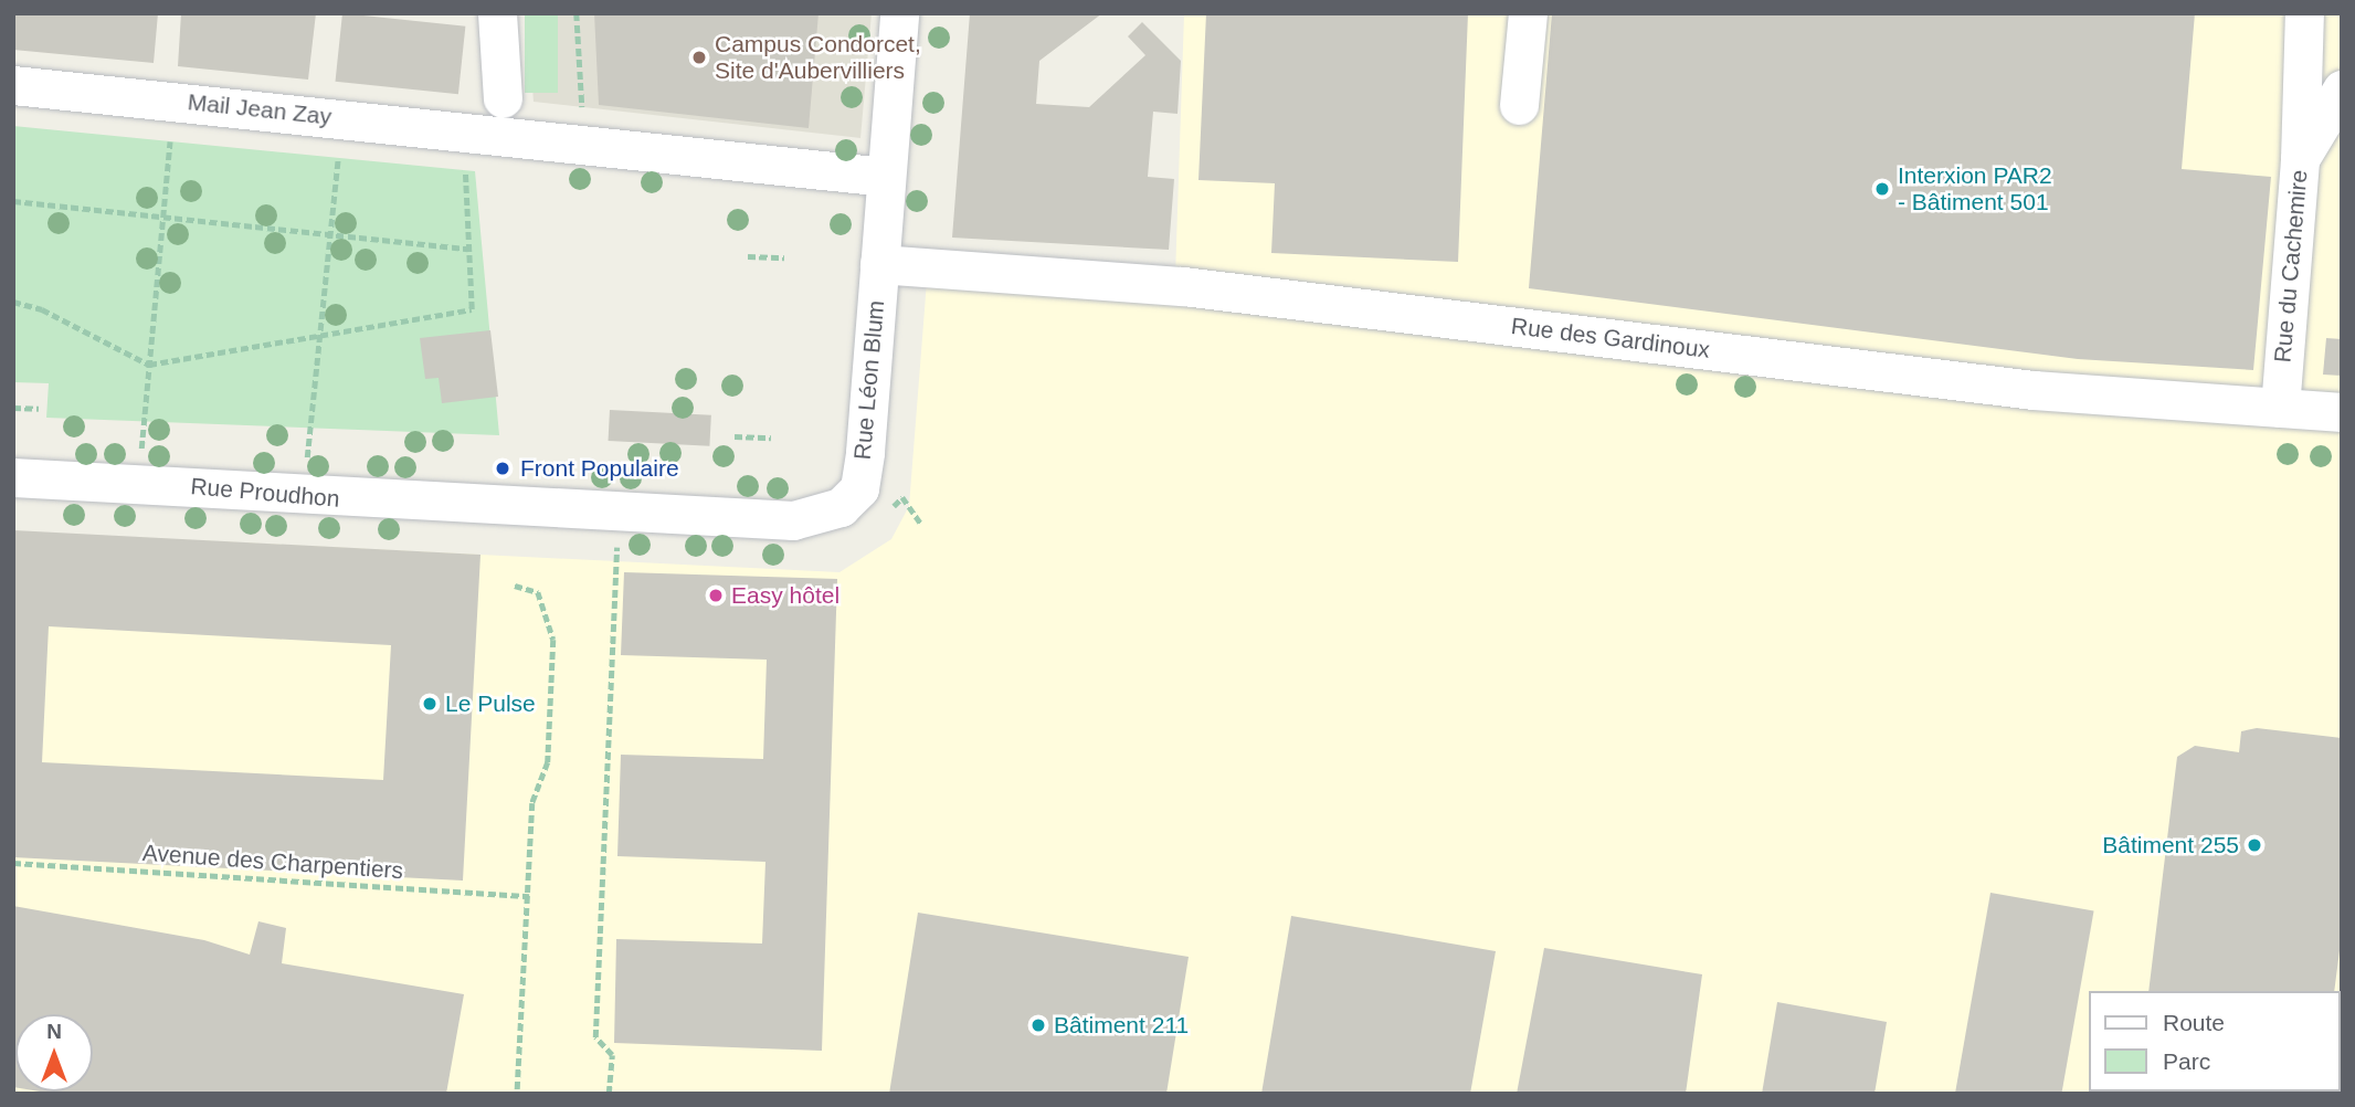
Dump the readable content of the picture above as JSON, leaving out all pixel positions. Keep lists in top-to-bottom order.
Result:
{
  "streets": {
    "street": [
      "Mail Jean Zay",
      "Rue du Cachemire",
      "Rue des Gardinoux",
      "Rue Léon Blum",
      "Rue Proudhon"
    ],
    "path": ["Avenue des Charpentiers"]
  },
  "crossings": [
    ["Mail Jean Zay", "Rue Léon Blum"],
    ["Rue du Cachemire", "Rue des Gardinoux"],
    ["Rue des Gardinoux", "Rue Léon Blum"],
    ["Rue Léon Blum", "Rue Proudhon"]
  ],
  "places": [
    "Campus Condorcet, Site d'Aubervilliers",
    "Interxion PAR2 - Bâtiment 501",
    "Front Populaire",
    "Easy hôtel",
    "Le Pulse",
    "Bâtiment 255",
    "Bâtiment 211"
  ],
  "legend": ["Route", "Parc"],
  "north": "top"
}
